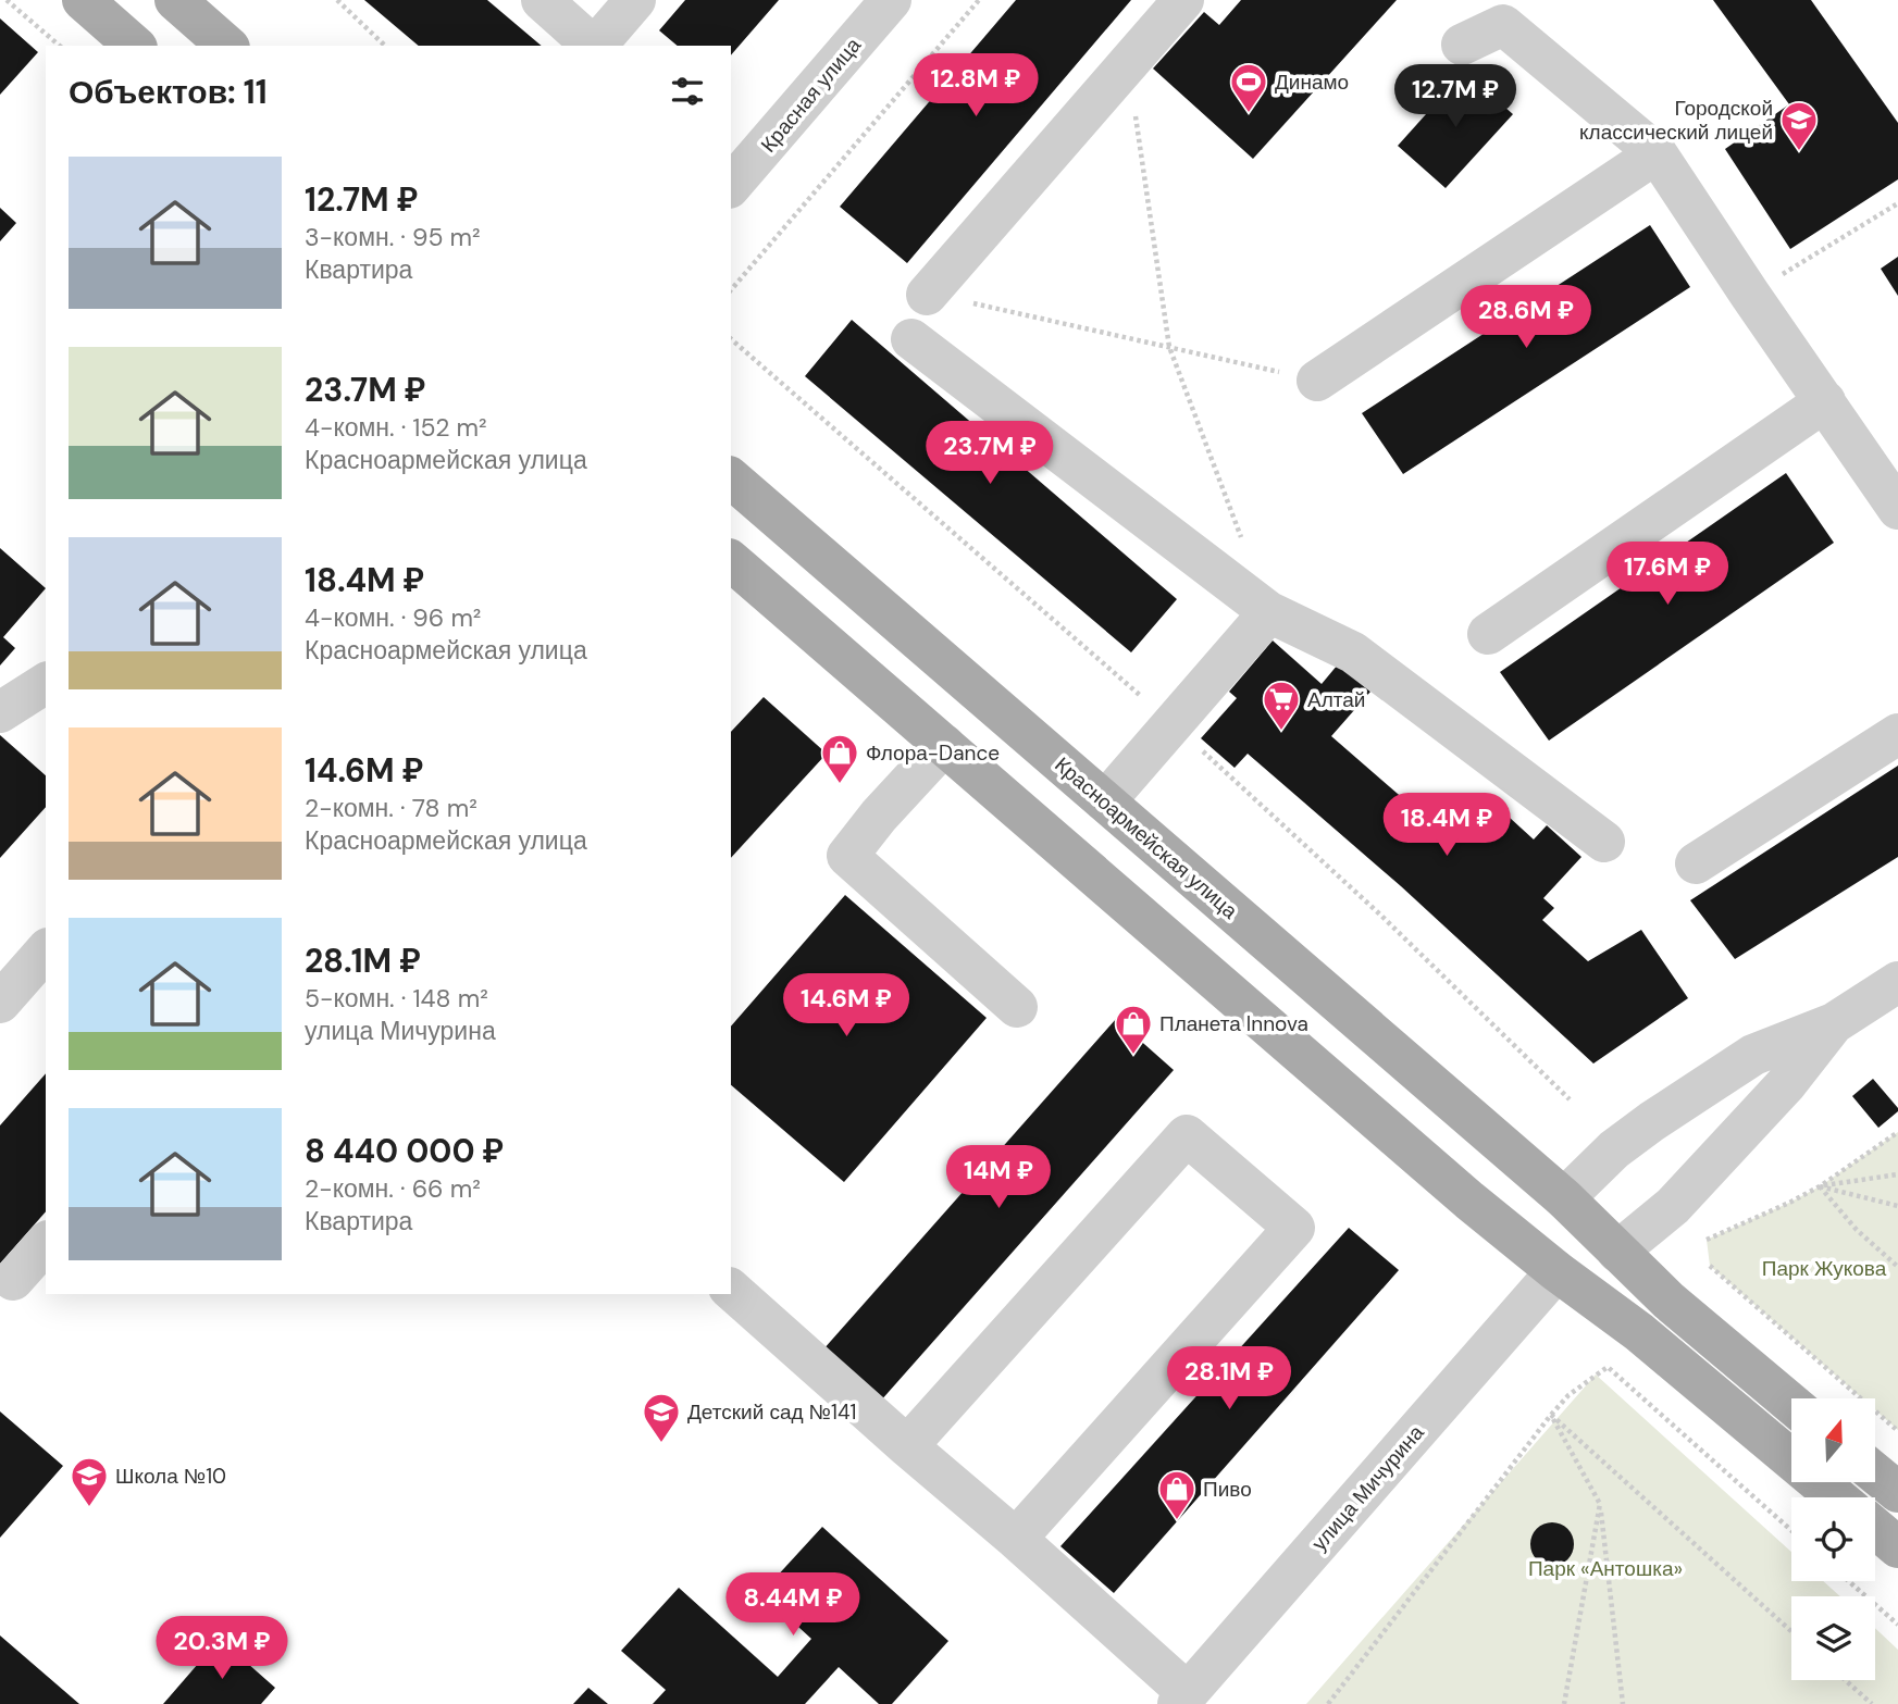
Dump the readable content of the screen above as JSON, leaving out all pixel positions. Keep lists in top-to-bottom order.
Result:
{
  "streets": {
    "main road": ["Красноармейская улица"],
    "street": ["Красная улица", "улица Мичурина"]
  },
  "parks": ["Парк Жукова", "Парк «Антошка»"],
  "places": {
    "sports": ["Динамо"],
    "school or university": ["Городской классический лицей", "Детский сад №141", "Школа №10"],
    "supermarket": ["Алтай"],
    "shop": ["Флора-Dance", "Планета Innova", "Пиво"]
  },
  "north": "top",
  "page": {
    "heading": "Объектов: 11",
    "price": [
      "12.8M ₽",
      "12.7M ₽",
      "28.6M ₽",
      "23.7M ₽",
      "17.6M ₽",
      "18.4M ₽",
      "14.6M ₽",
      "14M ₽",
      "28.1M ₽",
      "8.44M ₽",
      "20.3M ₽"
    ],
    "list": [
      {
        "name": "12.7M ₽",
        "note": "3-комн. · 95 m² · Квартира"
      },
      {
        "name": "23.7M ₽",
        "note": "4-комн. · 152 m² · Красноармейская улица"
      },
      {
        "name": "18.4M ₽",
        "note": "4-комн. · 96 m² · Красноармейская улица"
      },
      {
        "name": "14.6M ₽",
        "note": "2-комн. · 78 m² · Красноармейская улица"
      },
      {
        "name": "28.1M ₽",
        "note": "5-комн. · 148 m² · улица Мичурина"
      },
      {
        "name": "8 440 000 ₽",
        "note": "2-комн. · 66 m² · Квартира"
      }
    ]
  }
}
